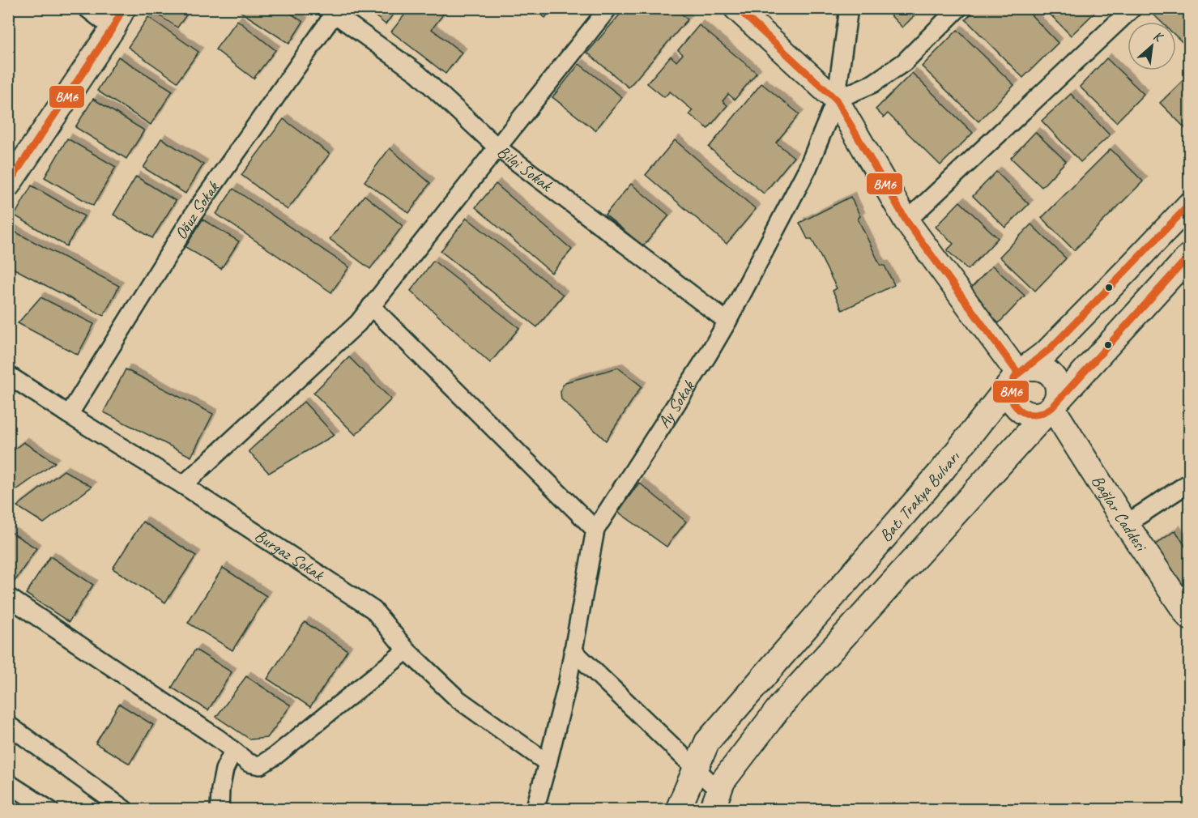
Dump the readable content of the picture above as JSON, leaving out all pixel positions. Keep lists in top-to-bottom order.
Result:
{
  "streets": {
    "main road": ["Batı Trakya Bulvarı", "Bağlar Caddesi"],
    "street": [
      "Bilgi Sokak",
      "Oğuz Sokak",
      "Ay Sokak",
      "Burgaz Sokak"
    ]
  },
  "crossings": [
    ["Bilgi Sokak", "Oğuz Sokak"],
    ["Bilgi Sokak", "Ay Sokak"],
    ["Oğuz Sokak", "Burgaz Sokak"],
    ["Ay Sokak", "Burgaz Sokak"],
    ["Batı Trakya Bulvarı", "Bağlar Caddesi"]
  ],
  "lines": ["transit line BM6"],
  "north": "top right"
}
